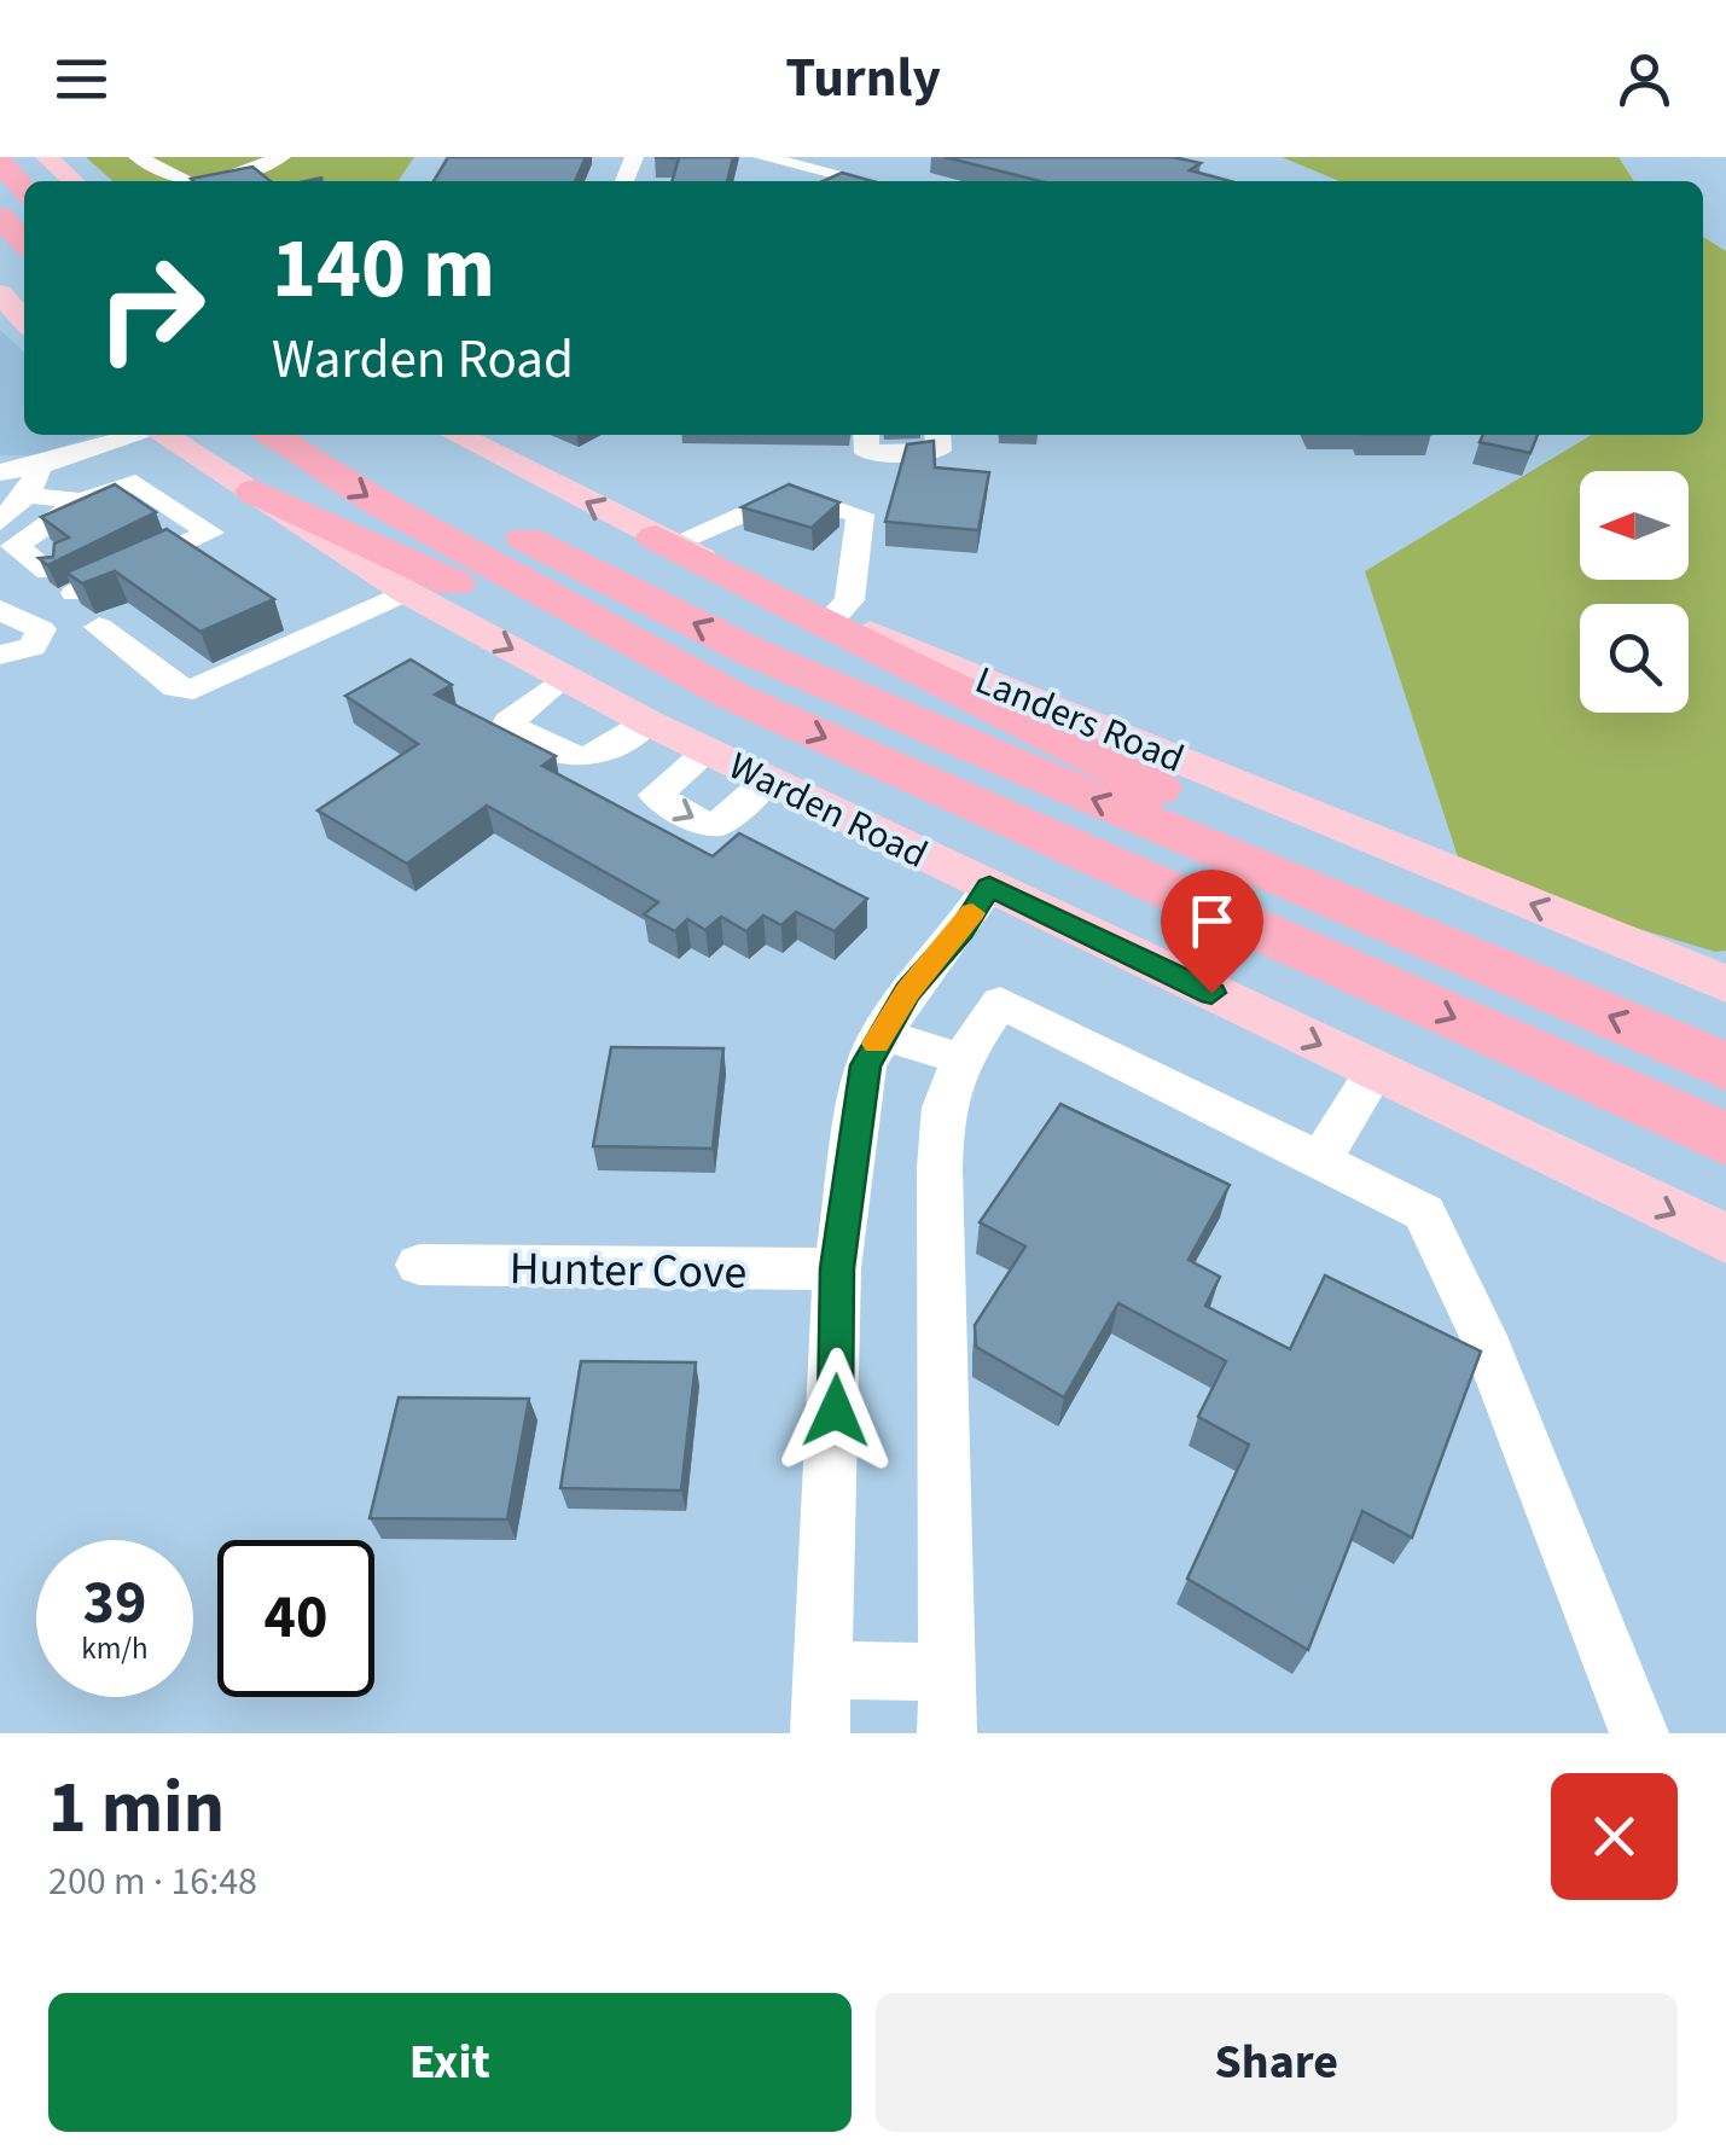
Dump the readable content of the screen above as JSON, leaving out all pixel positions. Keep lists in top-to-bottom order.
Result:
{
  "streets": {
    "main road": ["Landers Road", "Warden Road"],
    "street": ["Hunter Cove"]
  },
  "one_way": ["Landers Road", "Warden Road"],
  "north": "left",
  "page": {
    "header": "Turnly",
    "turn": ["140 m", "Warden Road"],
    "speed": "39 km/h",
    "limit": "40",
    "heading": ["1 min", "200 m · 16:48"],
    "buttons": ["Exit", "Share"]
  }
}
